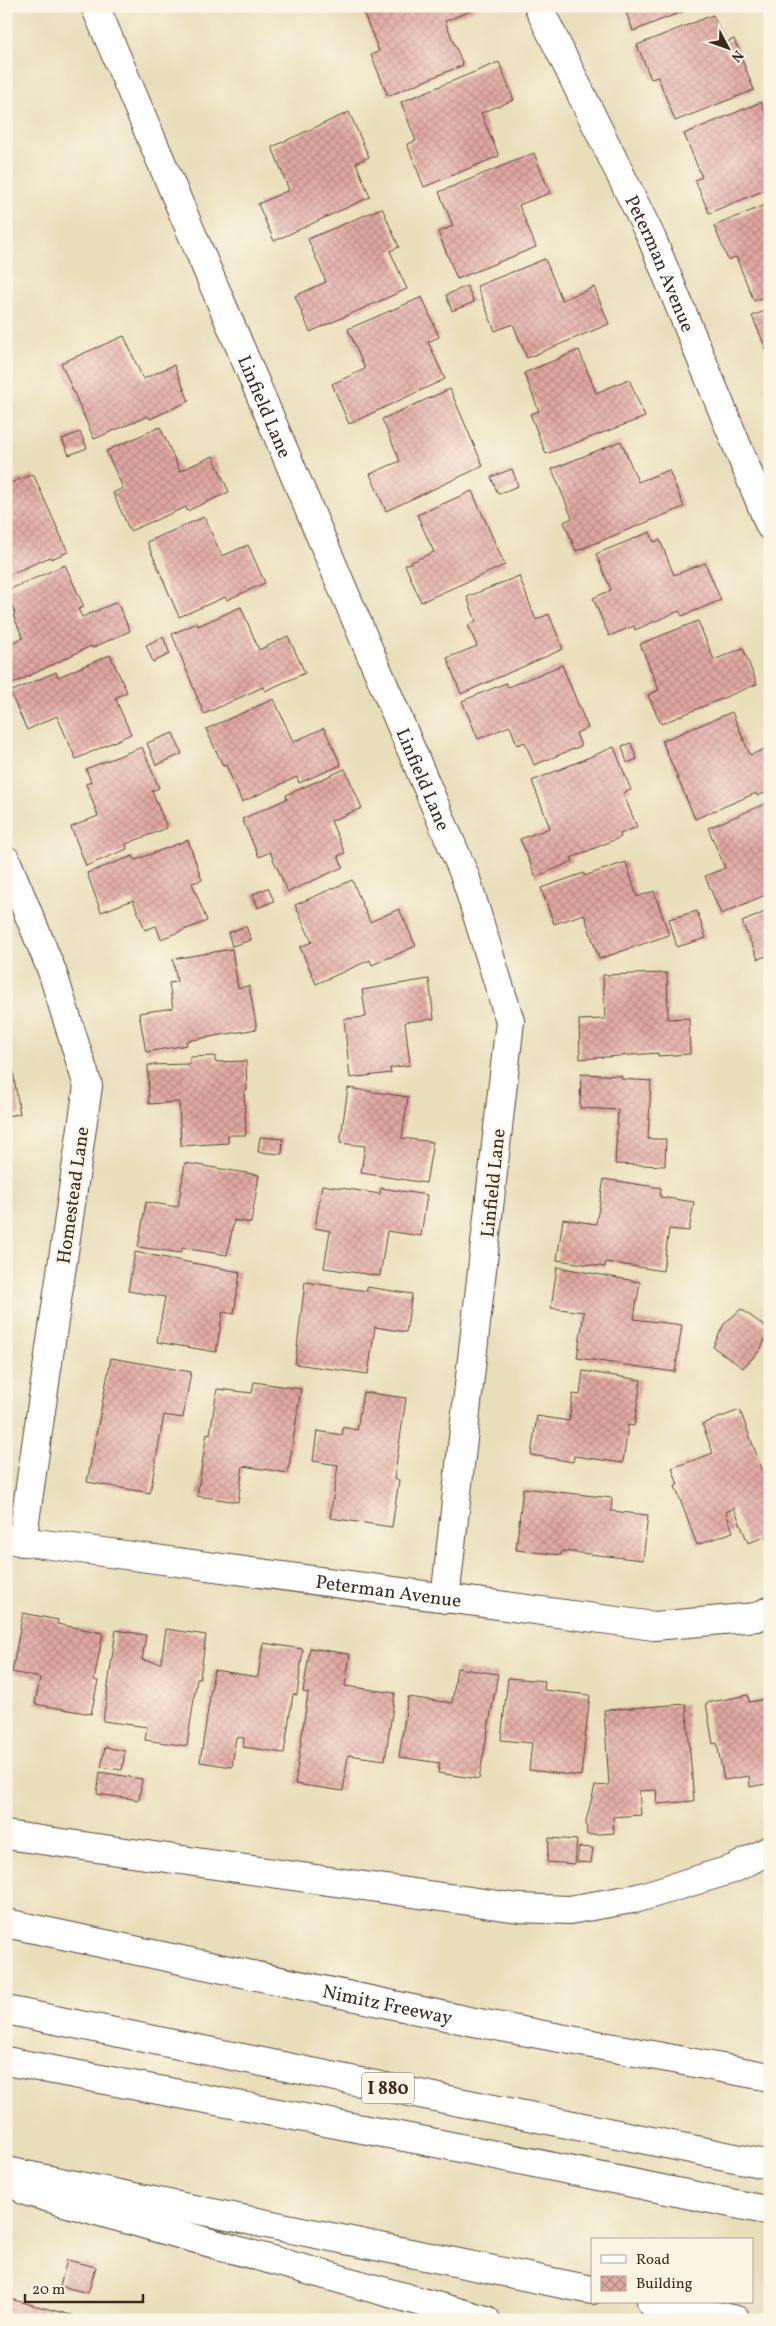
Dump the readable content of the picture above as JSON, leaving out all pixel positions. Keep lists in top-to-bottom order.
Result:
{
  "streets": {
    "main road": [
      "Peterman Avenue",
      "Linfield Lane",
      "Homestead Lane",
      "Nimitz Freeway",
      "I 880"
    ]
  },
  "crossings": [
    ["Peterman Avenue", "Linfield Lane"],
    ["Peterman Avenue", "Homestead Lane"]
  ],
  "legend": ["Road", "Building"],
  "scale_bar": "20 m",
  "north": "bottom right"
}
